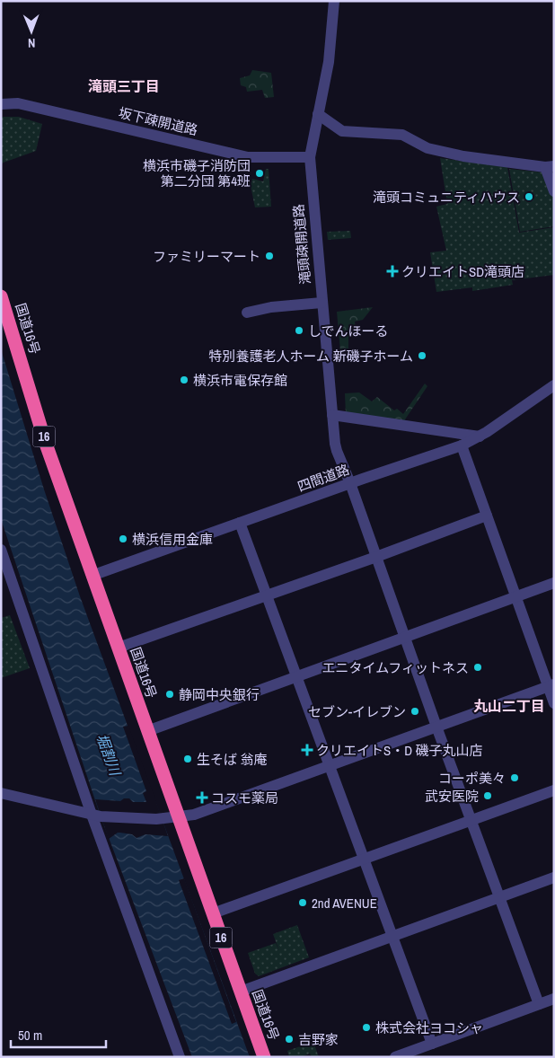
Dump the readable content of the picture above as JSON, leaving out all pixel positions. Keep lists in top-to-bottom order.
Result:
{
  "streets": {
    "highway": ["国道16号", "16"],
    "street": ["坂下疎開道路", "滝頭疎開道路", "四間道路"]
  },
  "crossings": [
    ["坂下疎開道路", "滝頭疎開道路"],
    ["滝頭疎開道路", "四間道路"],
    ["国道16号", "四間道路"]
  ],
  "districts": ["滝頭三丁目", "丸山二丁目"],
  "water": ["堀割川"],
  "places": {
    "other": [
      "横浜市磯子消防団 第二分団 第4班",
      "滝頭コミュニティハウス",
      "ファミリーマート",
      "しでんほーる",
      "特別養護老人ホーム 新磯子ホーム",
      "横浜市電保存館",
      "横浜信用金庫",
      "エニタイムフィットネス",
      "静岡中央銀行",
      "セブン-イレブン",
      "生そば 翁庵",
      "コーポ美々",
      "武安医院",
      "2nd AVENUE",
      "株式会社ヨコシャ",
      "吉野家"
    ],
    "health": ["クリエイトSD滝頭店", "クリエイトS・D 磯子丸山店", "コスモ薬局"]
  },
  "scale_bar": "50 m",
  "north": "bottom"
}
